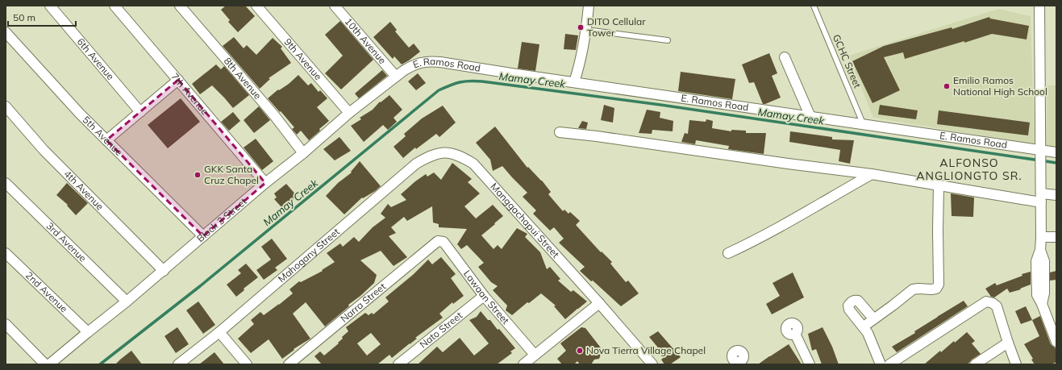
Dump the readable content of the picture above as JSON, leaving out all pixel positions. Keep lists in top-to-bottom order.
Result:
{
  "streets": {
    "street": [
      "10th Avenue",
      "6th Avenue",
      "9th Avenue",
      "E. Ramos Road",
      "8th Avenue",
      "7th Avenue",
      "5th Avenue",
      "4th Avenue",
      "Block 3 Street",
      "Manggachapui Street",
      "3rd Avenue",
      "Mahogany Street",
      "2nd Avenue",
      "Lawaan Street",
      "Narra Street",
      "Nato Street"
    ],
    "lane": ["GCHC Street"]
  },
  "crossings": [
    ["10th Avenue", "E. Ramos Road"],
    ["10th Avenue", "Block 3 Street"],
    ["9th Avenue", "Block 3 Street"],
    ["GCHC Street", "E. Ramos Road"],
    ["E. Ramos Road", "Block 3 Street"],
    ["8th Avenue", "Block 3 Street"],
    ["7th Avenue", "Block 3 Street"],
    ["5th Avenue", "Block 3 Street"],
    ["4th Avenue", "Block 3 Street"],
    ["Block 3 Street", "3rd Avenue"],
    ["Block 3 Street", "2nd Avenue"],
    ["Manggachapui Street", "Mahogany Street"],
    ["Lawaan Street", "Narra Street"],
    ["Lawaan Street", "Nato Street"]
  ],
  "districts": ["ALFONSO ANGLIONGTO SR."],
  "water": ["Mamay Creek"],
  "places": [
    "DITO Cellular Tower",
    "Emilio Ramos National High School",
    "GKK Santa Cruz Chapel",
    "Nova Tierra Village Chapel"
  ],
  "scale_bar": "50 m"
}
